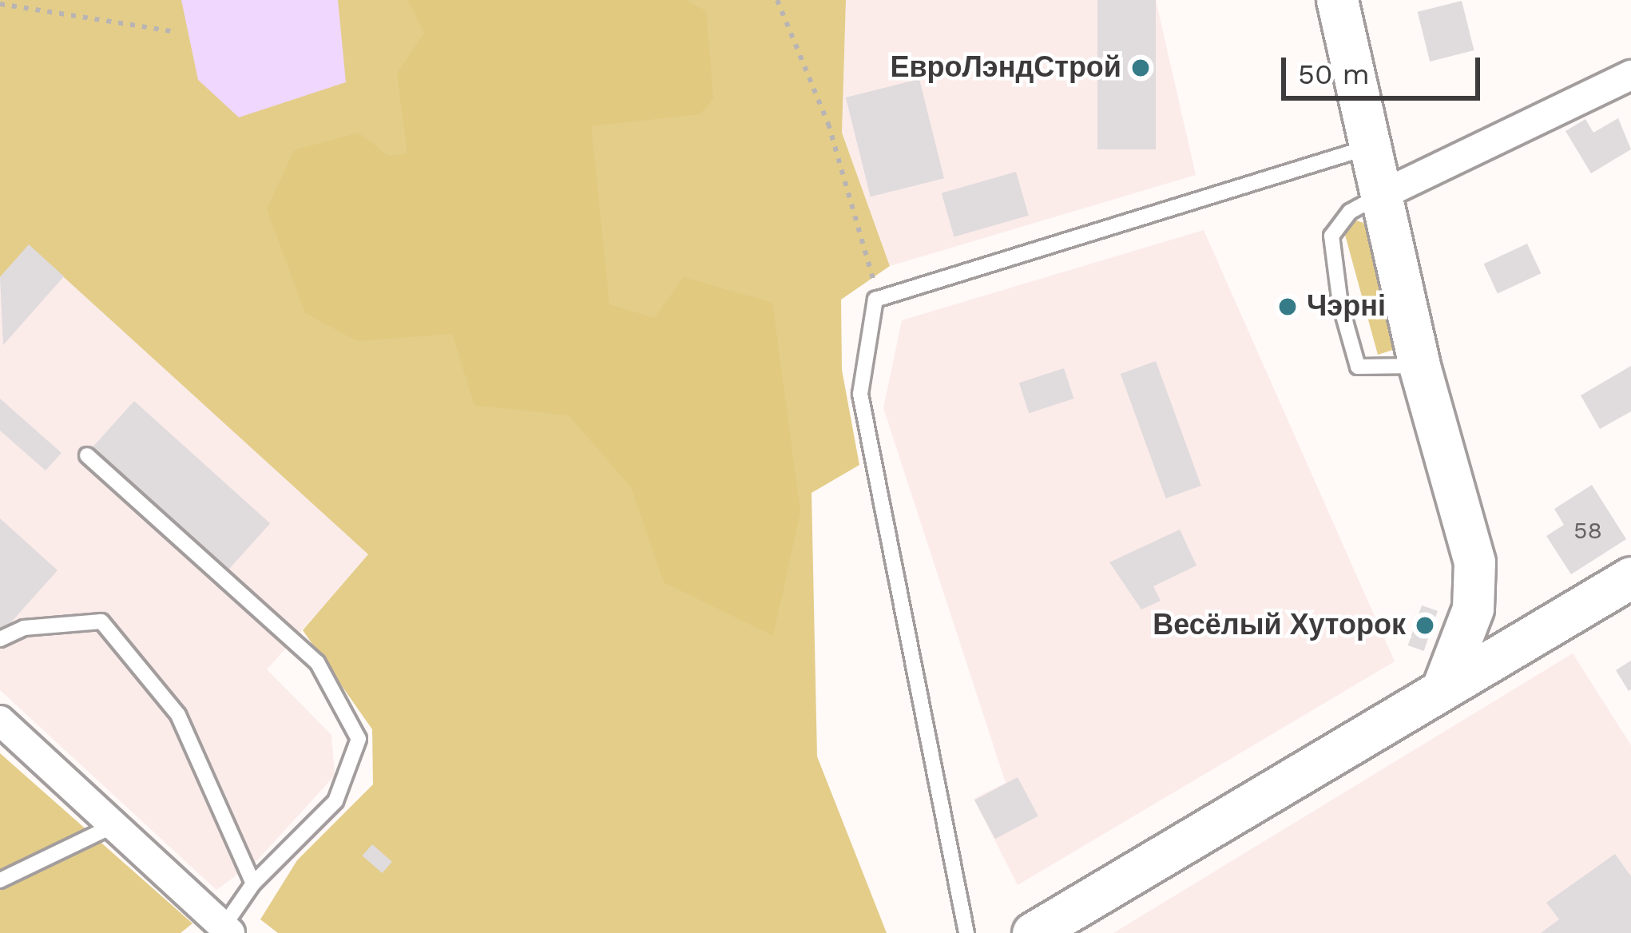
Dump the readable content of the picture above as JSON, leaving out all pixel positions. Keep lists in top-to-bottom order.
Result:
{
  "places": ["ЕвроЛэндСтрой", "Чэрні", "Весёлый Хуторок"],
  "house_numbers": ["58"],
  "scale_bar": "50 m"
}
